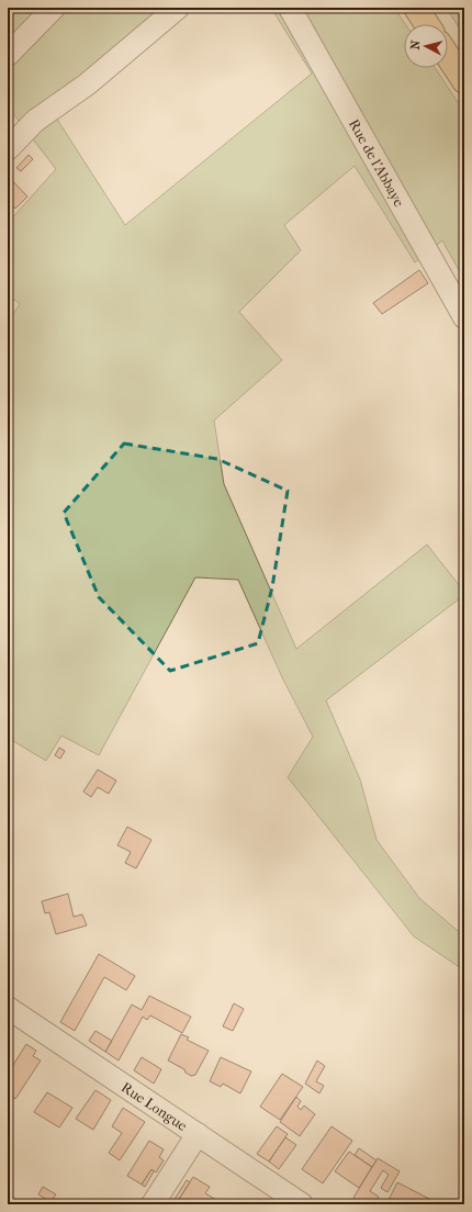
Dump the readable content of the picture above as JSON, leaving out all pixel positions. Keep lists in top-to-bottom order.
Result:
{
  "streets": {
    "street": ["Rue de l'Abbaye", "Rue Longue"]
  },
  "north": "left"
}
